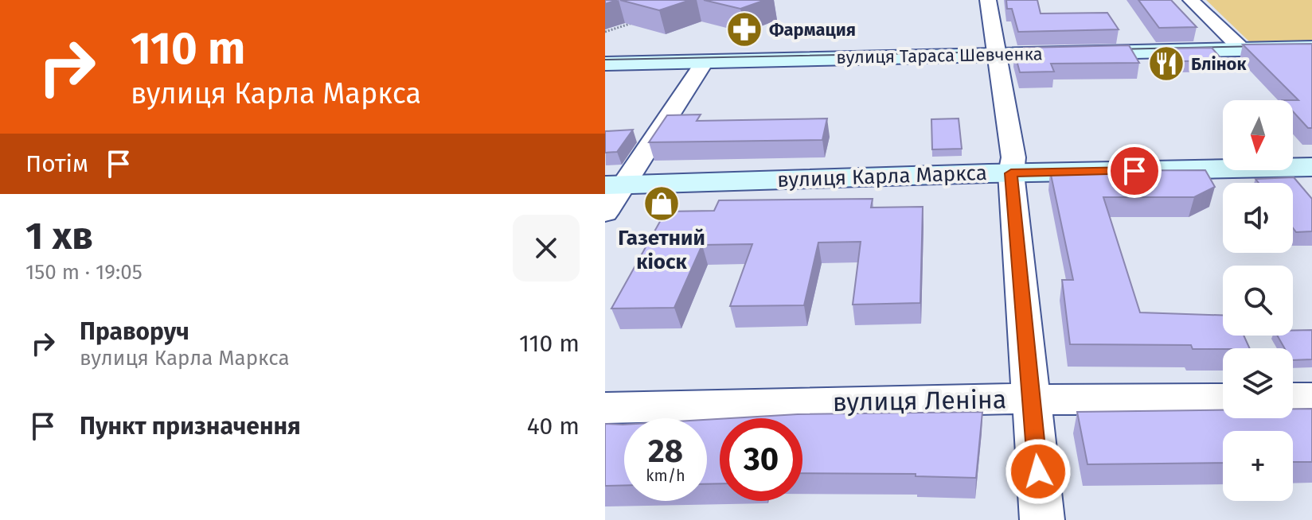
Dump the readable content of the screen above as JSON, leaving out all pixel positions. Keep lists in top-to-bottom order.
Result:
{
  "streets": {
    "main road": ["вулиця Тараса Шевченка", "вулиця Карла Маркса"],
    "street": ["вулиця Леніна"]
  },
  "places": {
    "pharmacy": ["Фармация"],
    "restaurant": ["Блінок"],
    "shop": ["Газетний кіоск"]
  },
  "north": "bottom",
  "page": {
    "turn": ["110 m", "вулиця Карла Маркса"],
    "map_buttons": "+",
    "then": "Потім",
    "heading": ["1 хв", "150 m · 19:05"],
    "list": [
      {
        "name": "Праворуч",
        "note": "вулиця Карла Маркса",
        "value": "110 m"
      },
      {
        "name": "Пункт призначення",
        "value": "40 m"
      }
    ],
    "speed": "28 km/h",
    "limit": "30"
  }
}
